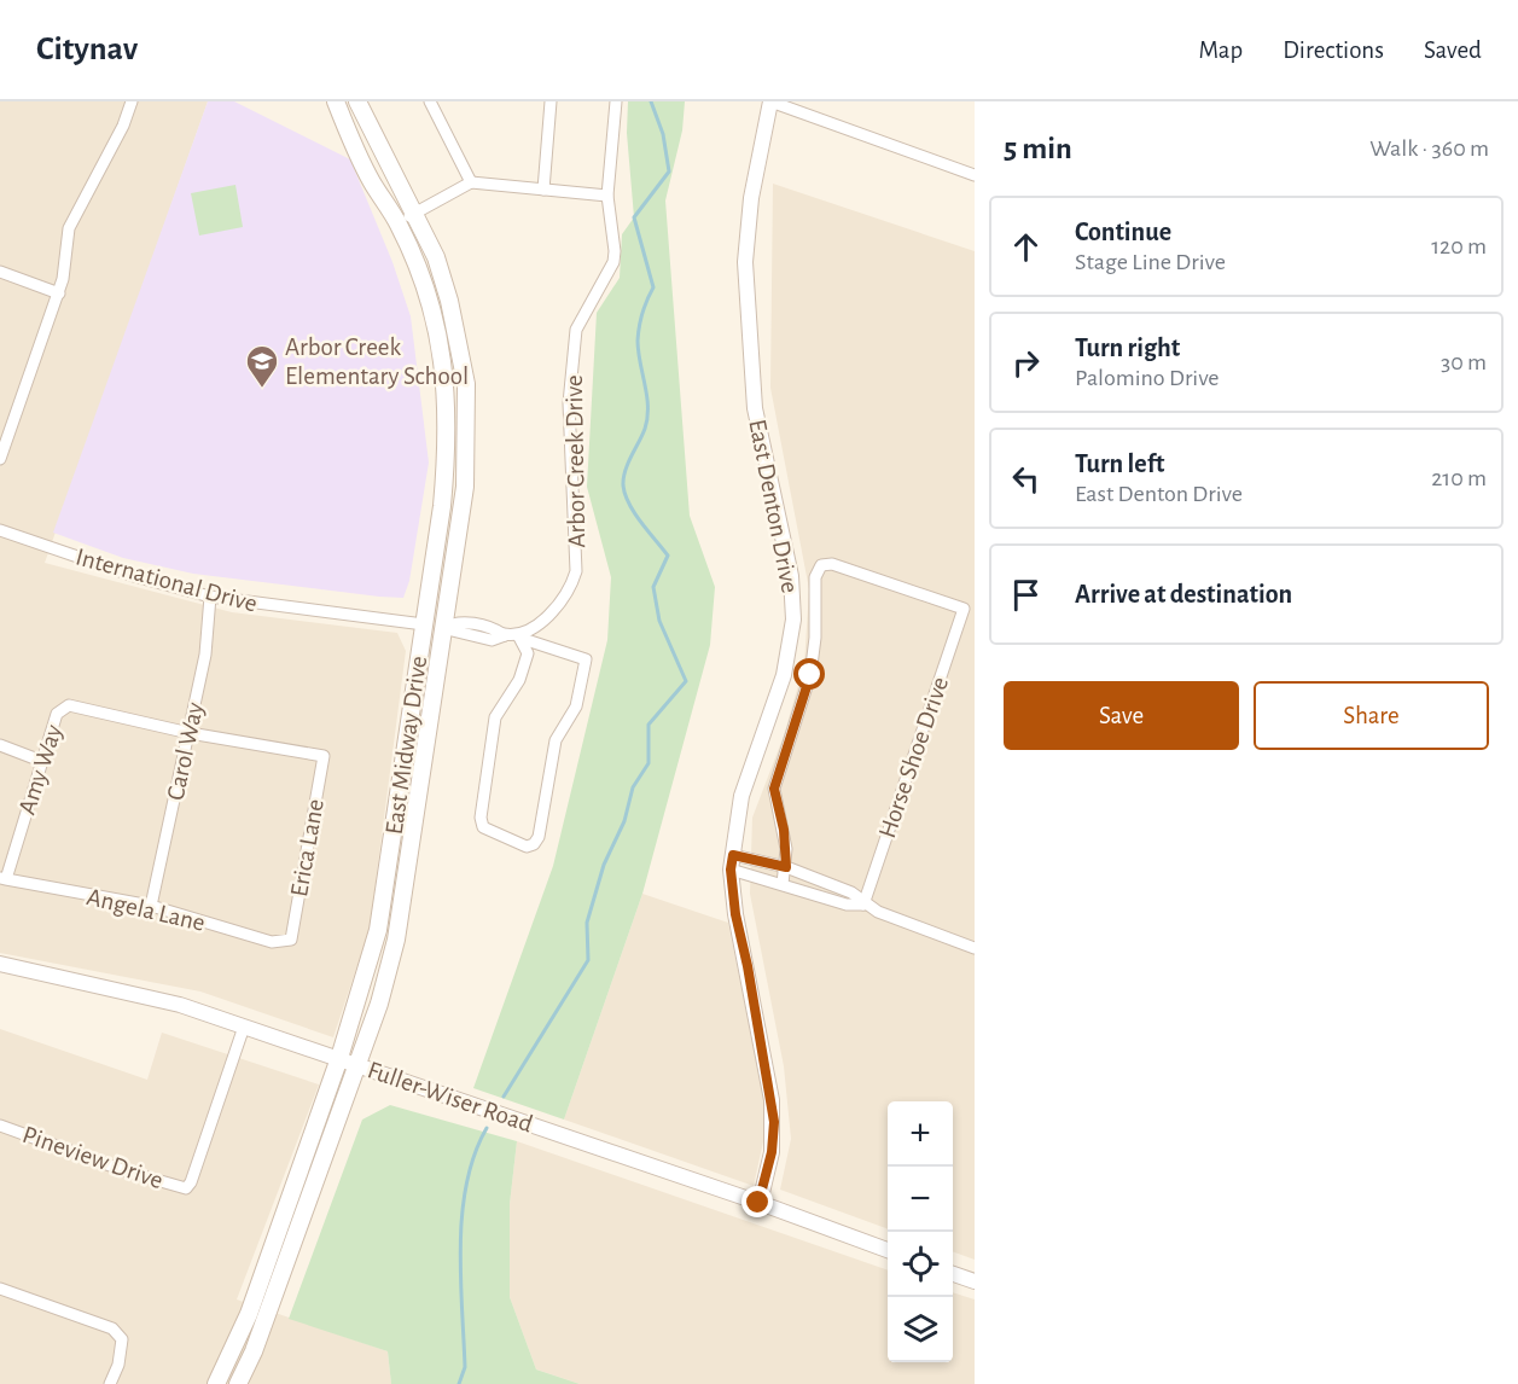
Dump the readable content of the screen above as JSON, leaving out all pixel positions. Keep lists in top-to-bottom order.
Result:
{
  "streets": {
    "main road": ["East Midway Drive"],
    "street": [
      "Arbor Creek Drive",
      "East Denton Drive",
      "International Drive",
      "Carol Way",
      "Horse Shoe Drive",
      "Amy Way",
      "Erica Lane",
      "Angela Lane",
      "Fuller-Wiser Road",
      "Pineview Drive"
    ]
  },
  "crossings": [
    ["East Denton Drive", "Fuller-Wiser Road"],
    ["International Drive", "East Midway Drive"],
    ["International Drive", "Carol Way"],
    ["East Midway Drive", "Fuller-Wiser Road"],
    ["Carol Way", "Amy Way"],
    ["Carol Way", "Erica Lane"],
    ["Carol Way", "Angela Lane"],
    ["Amy Way", "Erica Lane"],
    ["Amy Way", "Angela Lane"],
    ["Erica Lane", "Angela Lane"],
    ["Fuller-Wiser Road", "Pineview Drive"]
  ],
  "places": {
    "school or university": ["Arbor Creek Elementary School"]
  },
  "page": {
    "header": "Citynav",
    "nav": ["Map", "Directions", "Saved"],
    "heading": ["5 min", "Walk · 360 m"],
    "list": [
      ["Continue", "Stage Line Drive", "120 m"],
      ["Turn right", "Palomino Drive", "30 m"],
      ["Turn left", "East Denton Drive", "210 m"],
      "Arrive at destination"
    ],
    "buttons": ["Save", "Share"],
    "map_buttons": ["+", "−"]
  }
}
